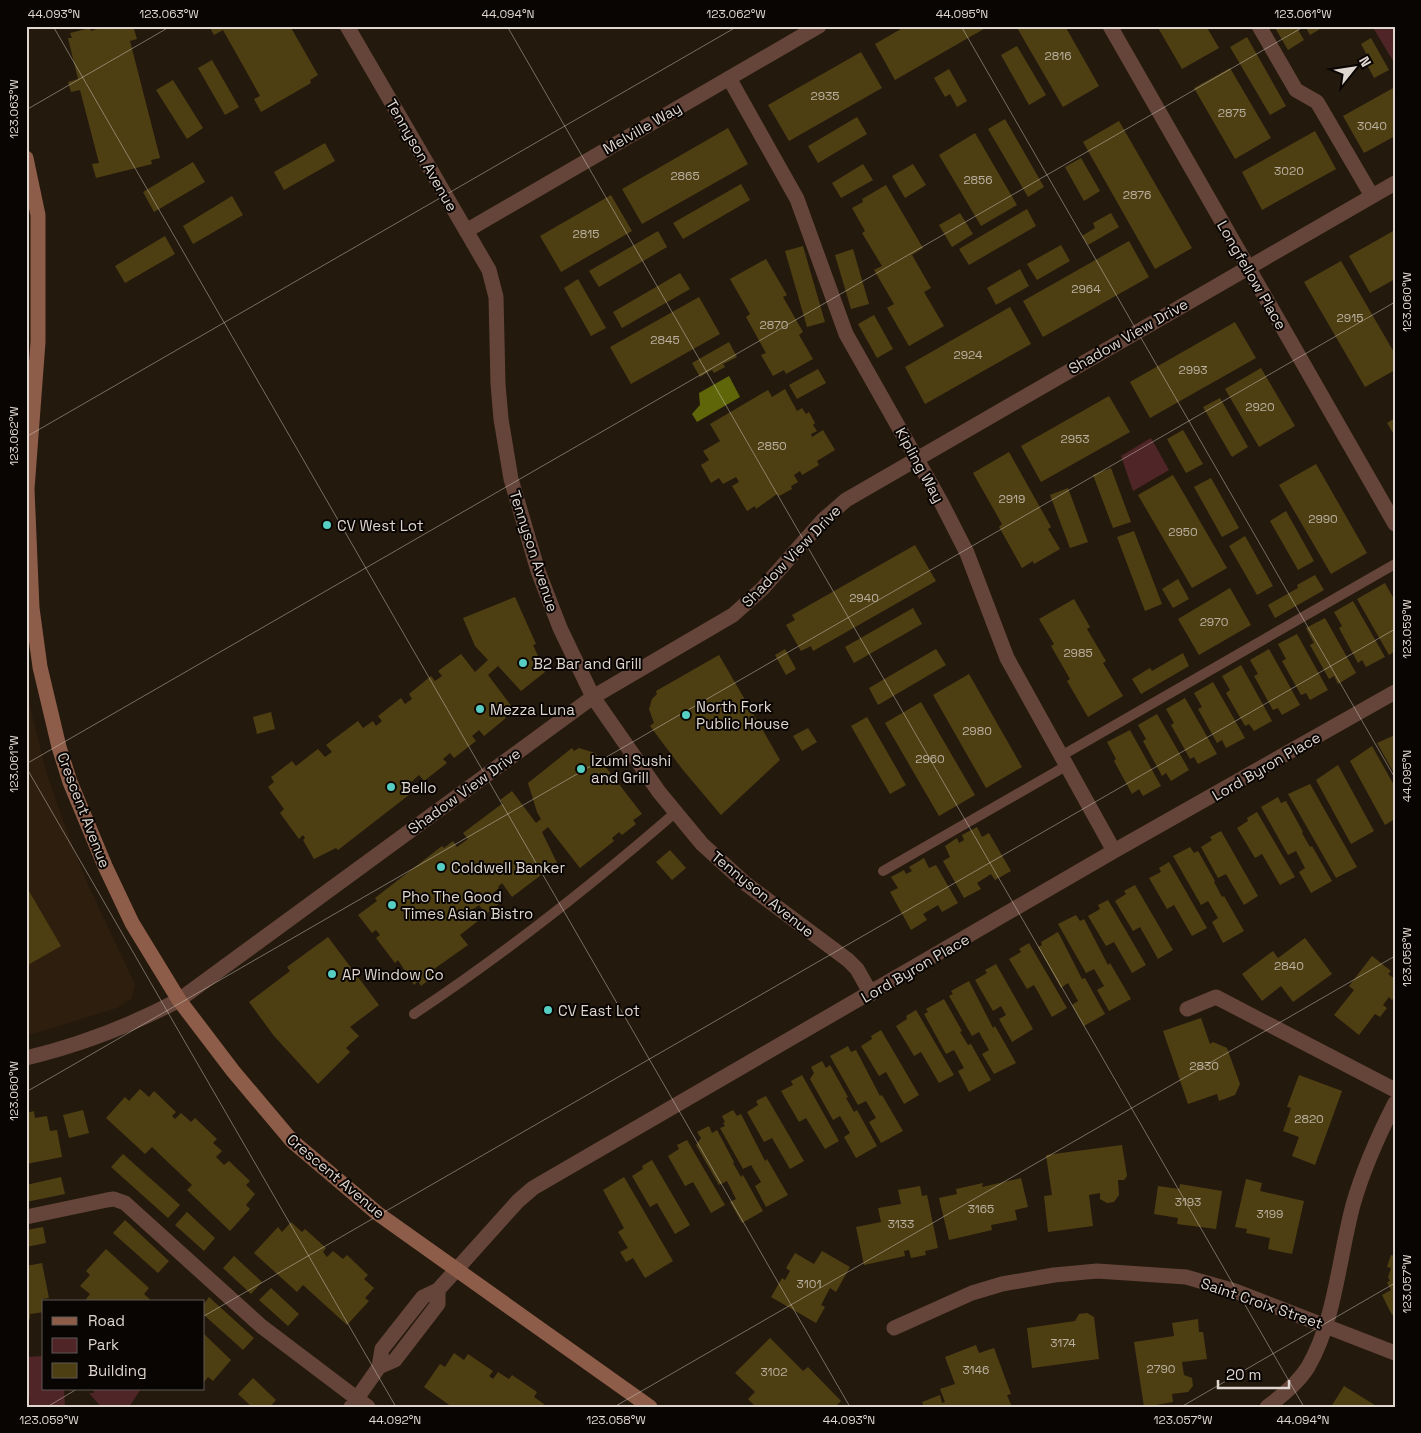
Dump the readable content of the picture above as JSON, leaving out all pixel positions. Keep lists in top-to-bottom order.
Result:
{
  "streets": {
    "street": [
      "Melville Way",
      "Tennyson Avenue",
      "Longfellow Place",
      "Shadow View Drive",
      "Kipling Way",
      "Lord Byron Place",
      "Crescent Avenue",
      "Saint Croix Street"
    ]
  },
  "crossings": [
    ["Melville Way", "Tennyson Avenue"],
    ["Melville Way", "Kipling Way"],
    ["Tennyson Avenue", "Shadow View Drive"],
    ["Tennyson Avenue", "Lord Byron Place"],
    ["Longfellow Place", "Shadow View Drive"],
    ["Shadow View Drive", "Kipling Way"],
    ["Shadow View Drive", "Crescent Avenue"],
    ["Kipling Way", "Lord Byron Place"],
    ["Lord Byron Place", "Crescent Avenue"]
  ],
  "places": [
    "CV West Lot",
    "B2 Bar and Grill",
    "Mezza Luna",
    "North Fork Public House",
    "Izumi Sushi and Grill",
    "Bello",
    "Coldwell Banker",
    "Pho The Good Times Asian Bistro",
    "AP Window Co",
    "CV East Lot"
  ],
  "house_numbers": [
    "2816",
    "2935",
    "2875",
    "3040",
    "3020",
    "2865",
    "2856",
    "2876",
    "2815",
    "2964",
    "2915",
    "2870",
    "2845",
    "2924",
    "2993",
    "2920",
    "2953",
    "2850",
    "2919",
    "2990",
    "2950",
    "2940",
    "2970",
    "2985",
    "2980",
    "2960",
    "2840",
    "2830",
    "2820",
    "3193",
    "3165",
    "3199",
    "3133",
    "3101",
    "3174",
    "2790",
    "3146",
    "3102"
  ],
  "legend": ["Road", "Park", "Building"],
  "scale_bar": "20 m",
  "north": "top right",
  "coordinates": [
    "44.093°N",
    "123.063°W",
    "44.094°N",
    "123.062°W",
    "44.095°N",
    "123.061°W",
    "123.060°W",
    "123.059°W",
    "123.058°W",
    "123.057°W",
    "44.092°N"
  ]
}
